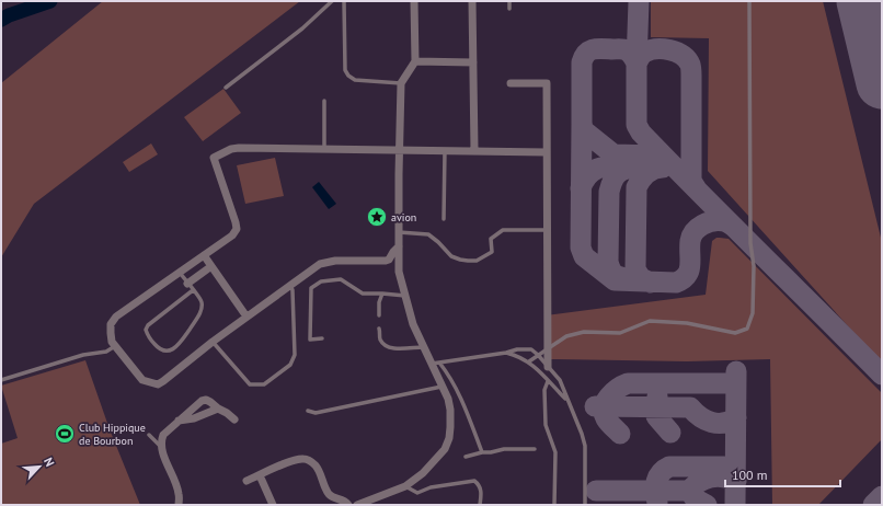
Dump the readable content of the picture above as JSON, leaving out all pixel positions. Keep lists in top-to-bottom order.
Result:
{
  "places": {
    "place": ["avion"],
    "sports": ["Club Hippique de Bourbon"]
  },
  "scale_bar": "100 m",
  "north": "top right"
}
